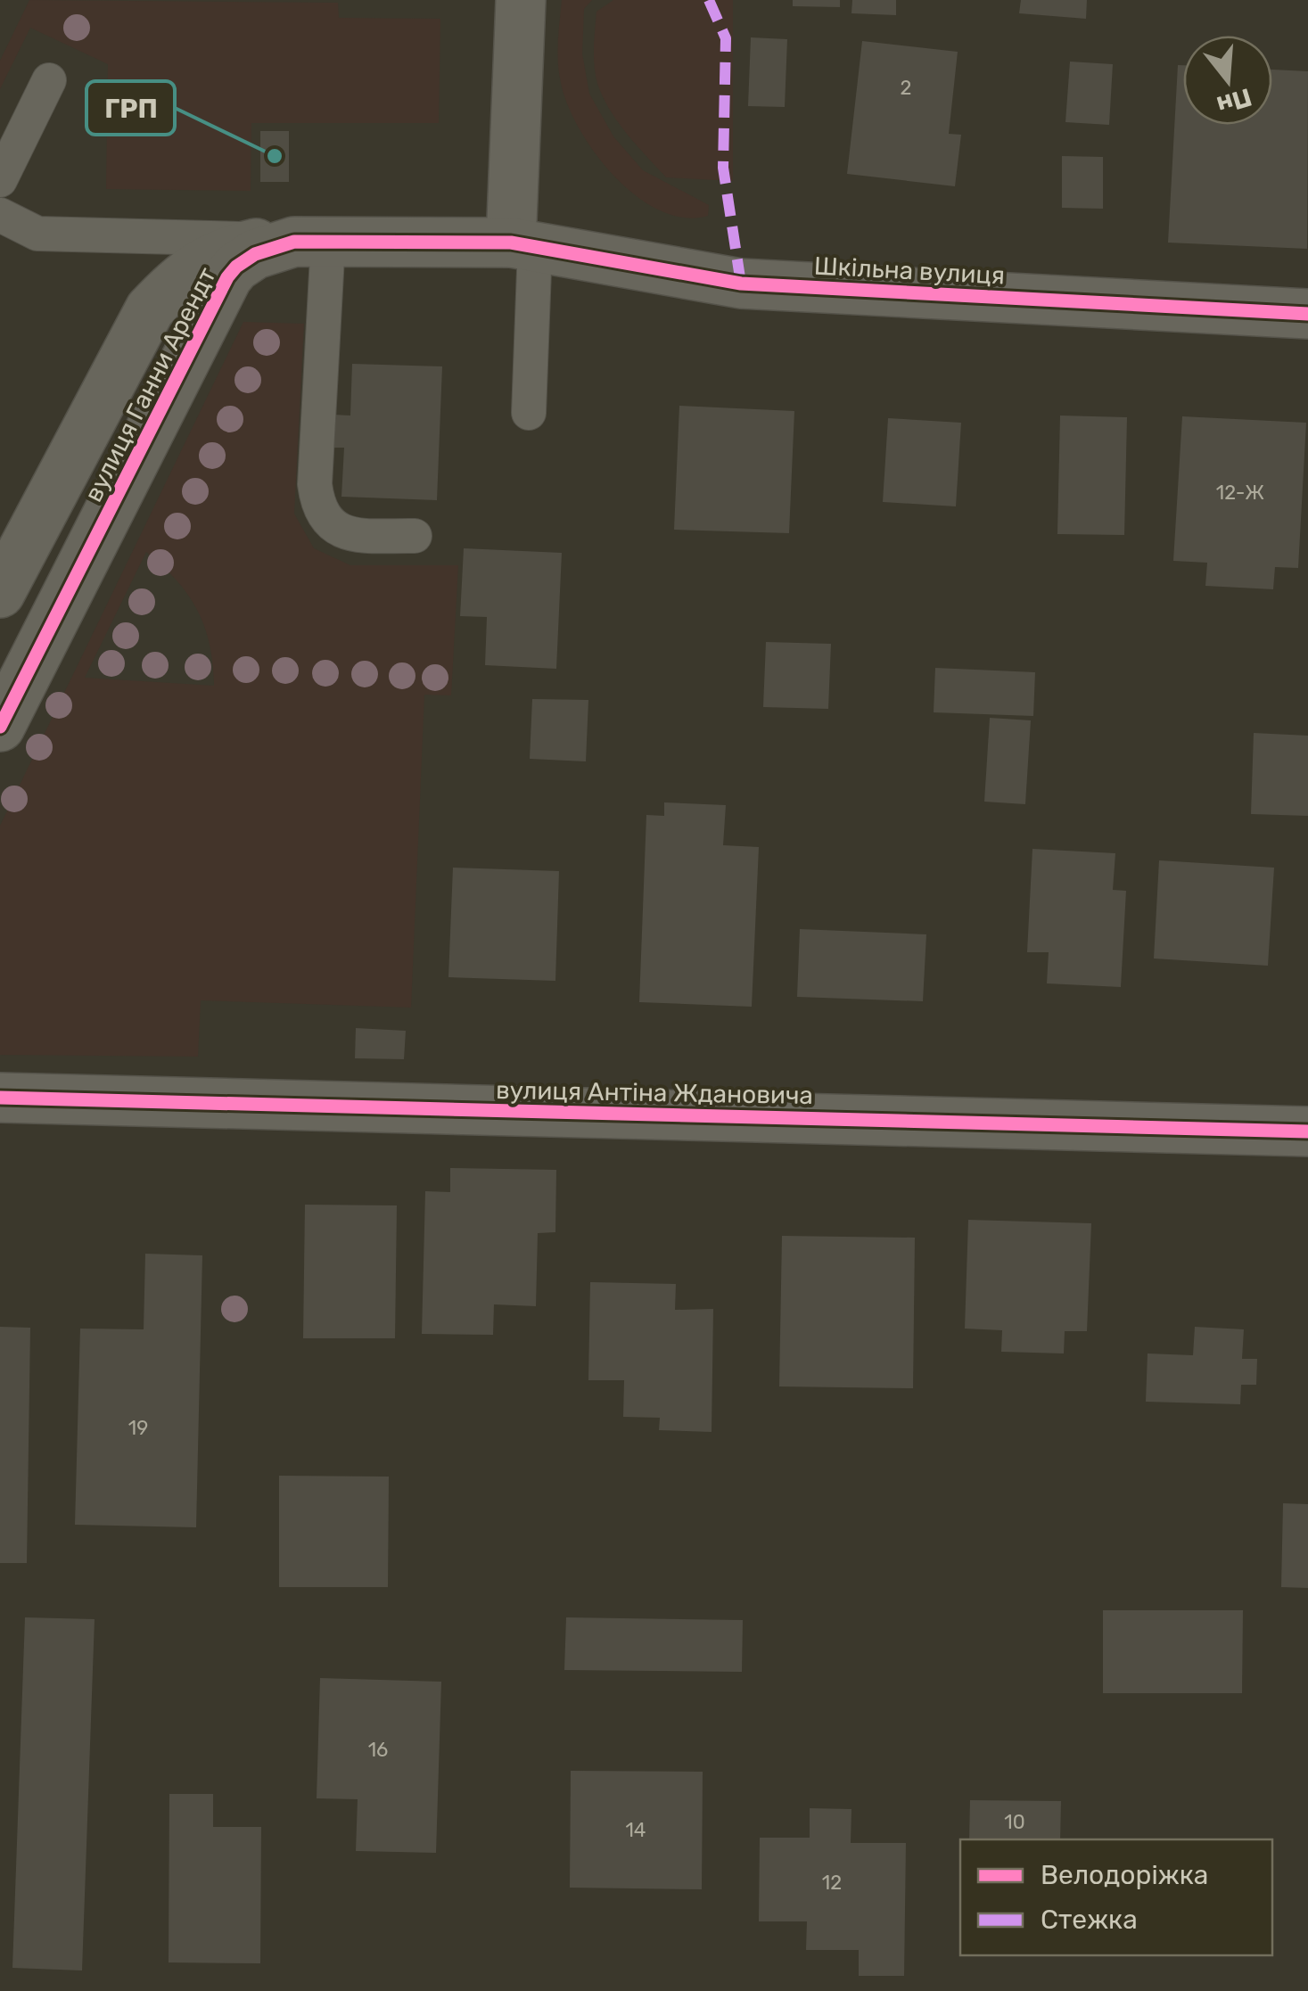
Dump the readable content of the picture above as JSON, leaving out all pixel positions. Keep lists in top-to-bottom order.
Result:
{
  "streets": {
    "street": ["Шкільна вулиця", "вулиця Ганни Арендт", "вулиця Антіна Ждановича"]
  },
  "crossings": [
    ["Шкільна вулиця", "вулиця Ганни Арендт"]
  ],
  "places": ["ГРП"],
  "house_numbers": [
    "2",
    "12-Ж",
    "19",
    "16",
    "10",
    "14",
    "12"
  ],
  "legend": ["Велодоріжка", "Стежка"],
  "north": "bottom"
}
